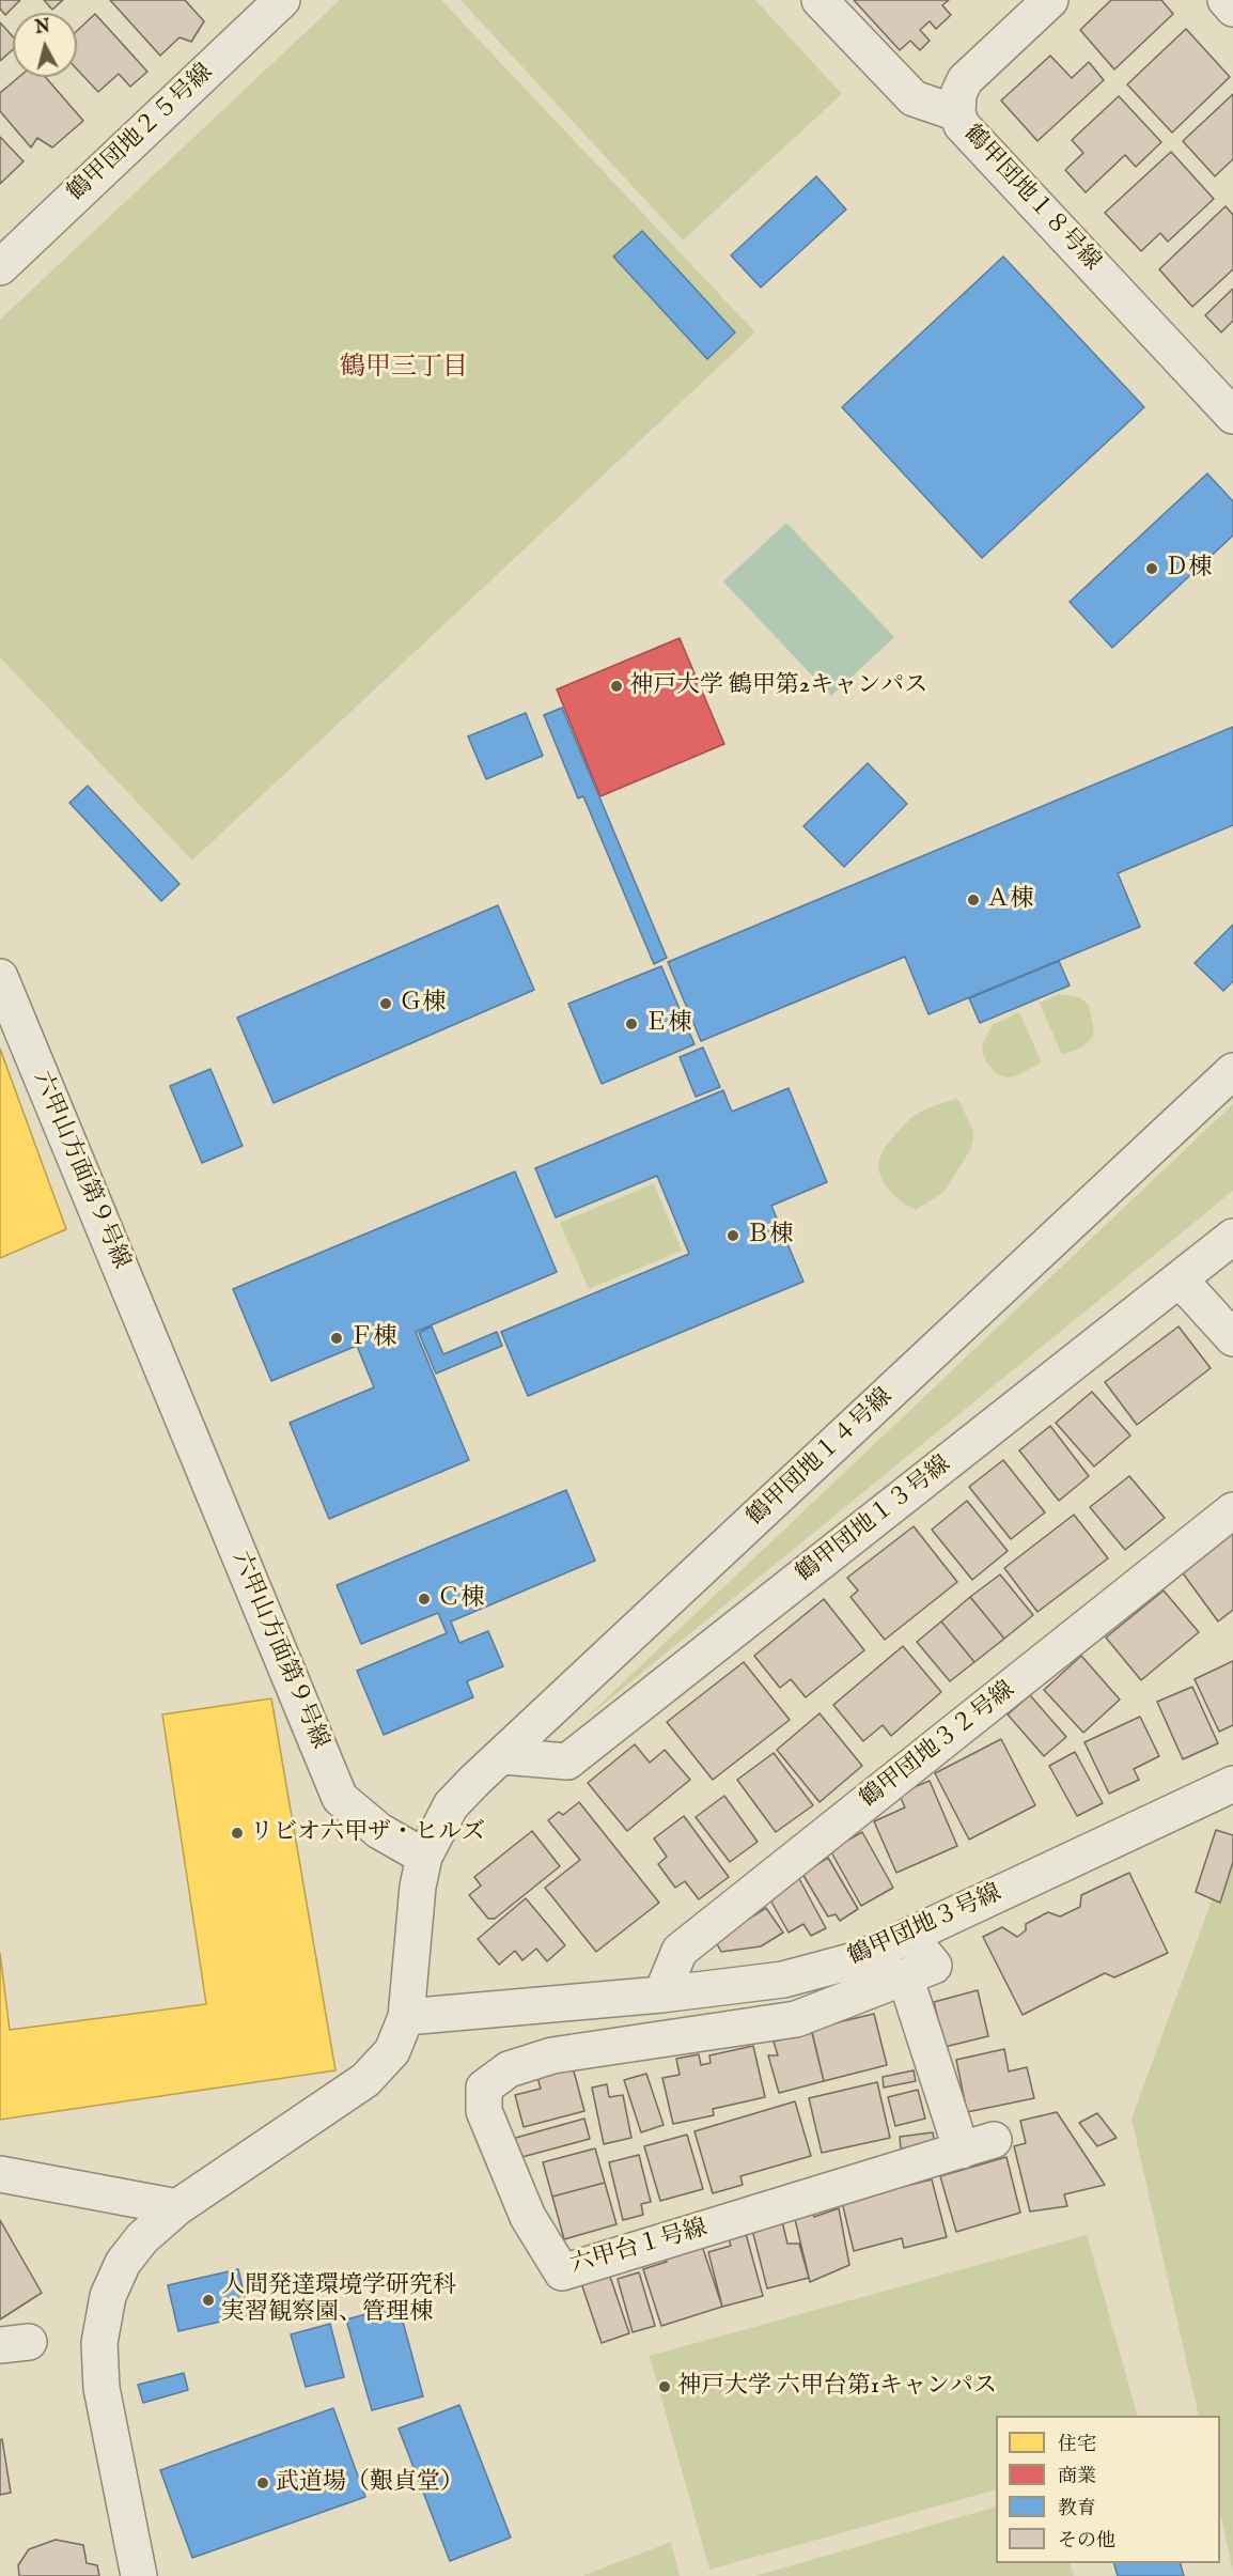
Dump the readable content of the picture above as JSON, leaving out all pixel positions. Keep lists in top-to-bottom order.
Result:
{
  "streets": {
    "street": [
      "鶴甲団地２５号線",
      "鶴甲団地１８号線",
      "六甲山方面第９号線",
      "鶴甲団地１４号線",
      "鶴甲団地１３号線",
      "鶴甲団地３２号線",
      "鶴甲団地３号線",
      "六甲台１号線"
    ]
  },
  "crossings": [
    ["六甲山方面第９号線", "鶴甲団地１４号線"],
    ["鶴甲団地１４号線", "鶴甲団地１３号線"],
    ["鶴甲団地３２号線", "鶴甲団地３号線"],
    ["鶴甲団地３号線", "六甲台１号線"]
  ],
  "districts": ["鶴甲三丁目"],
  "places": [
    "Ｄ棟",
    "神戸大学 鶴甲第2キャンパス",
    "Ａ棟",
    "Ｇ棟",
    "Ｅ棟",
    "Ｂ棟",
    "Ｆ棟",
    "Ｃ棟",
    "リビオ六甲ザ・ヒルズ",
    "人間発達環境学研究科 実習観察園、管理棟",
    "神戸大学 六甲台第1キャンパス",
    "武道場（艱貞堂）"
  ],
  "legend": [
    "住宅",
    "商業",
    "教育",
    "その他"
  ],
  "north": "top"
}
